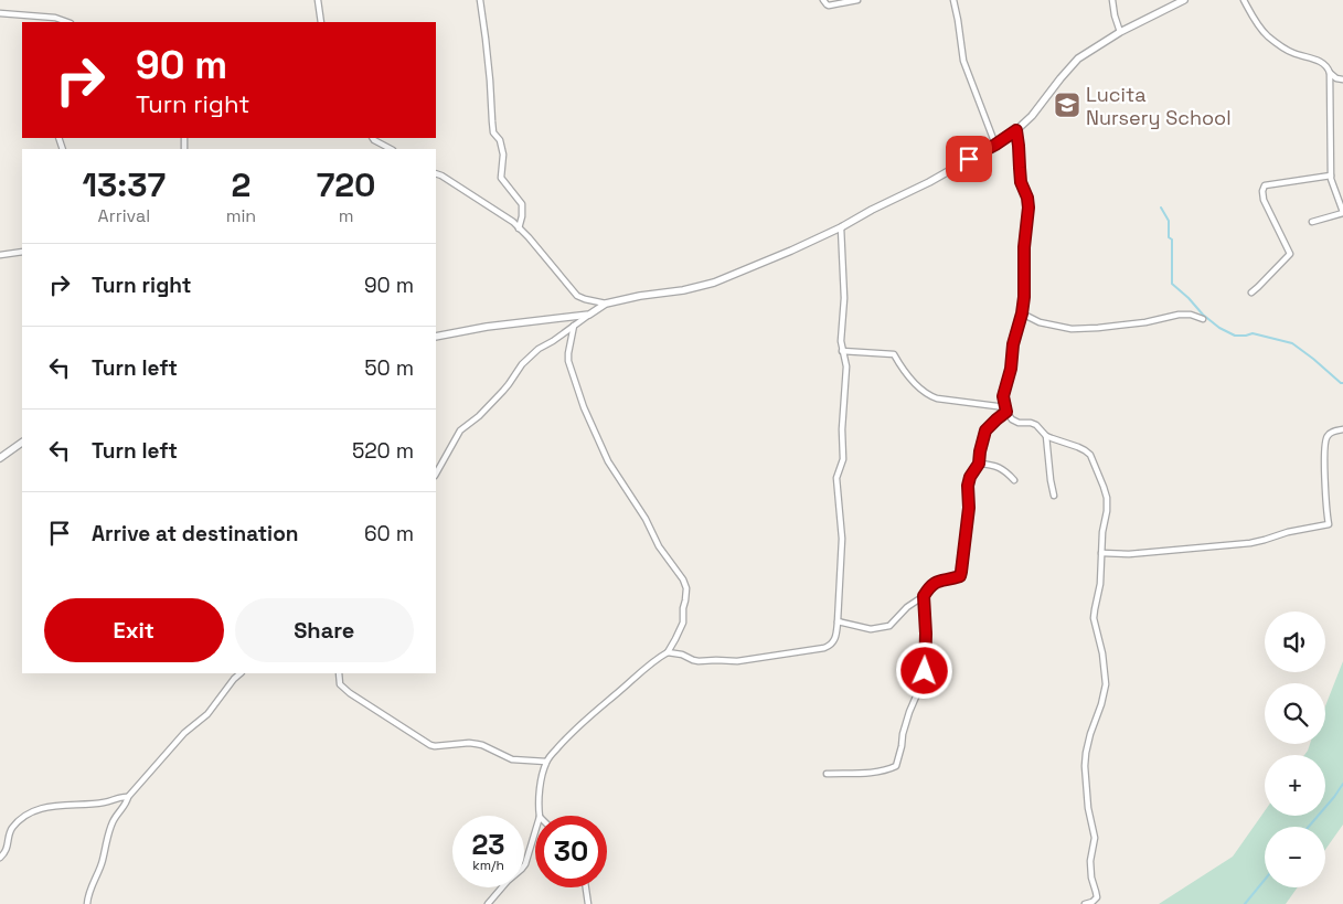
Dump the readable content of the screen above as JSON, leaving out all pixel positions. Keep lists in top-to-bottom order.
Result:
{
  "places": {
    "school or university": ["Lucita Nursery School"]
  },
  "page": {
    "turn": ["90 m", "Turn right"],
    "eta": [
      "13:37",
      "Arrival",
      "2",
      "min",
      "720",
      "m"
    ],
    "list": [
      {
        "name": "Turn right",
        "value": "90 m"
      },
      {
        "name": "Turn left",
        "value": "50 m"
      },
      {
        "name": "Turn left",
        "value": "520 m"
      },
      {
        "name": "Arrive at destination",
        "value": "60 m"
      }
    ],
    "buttons": ["Exit", "Share"],
    "map_buttons": ["+", "−"],
    "speed": "23 km/h",
    "limit": "30"
  }
}
